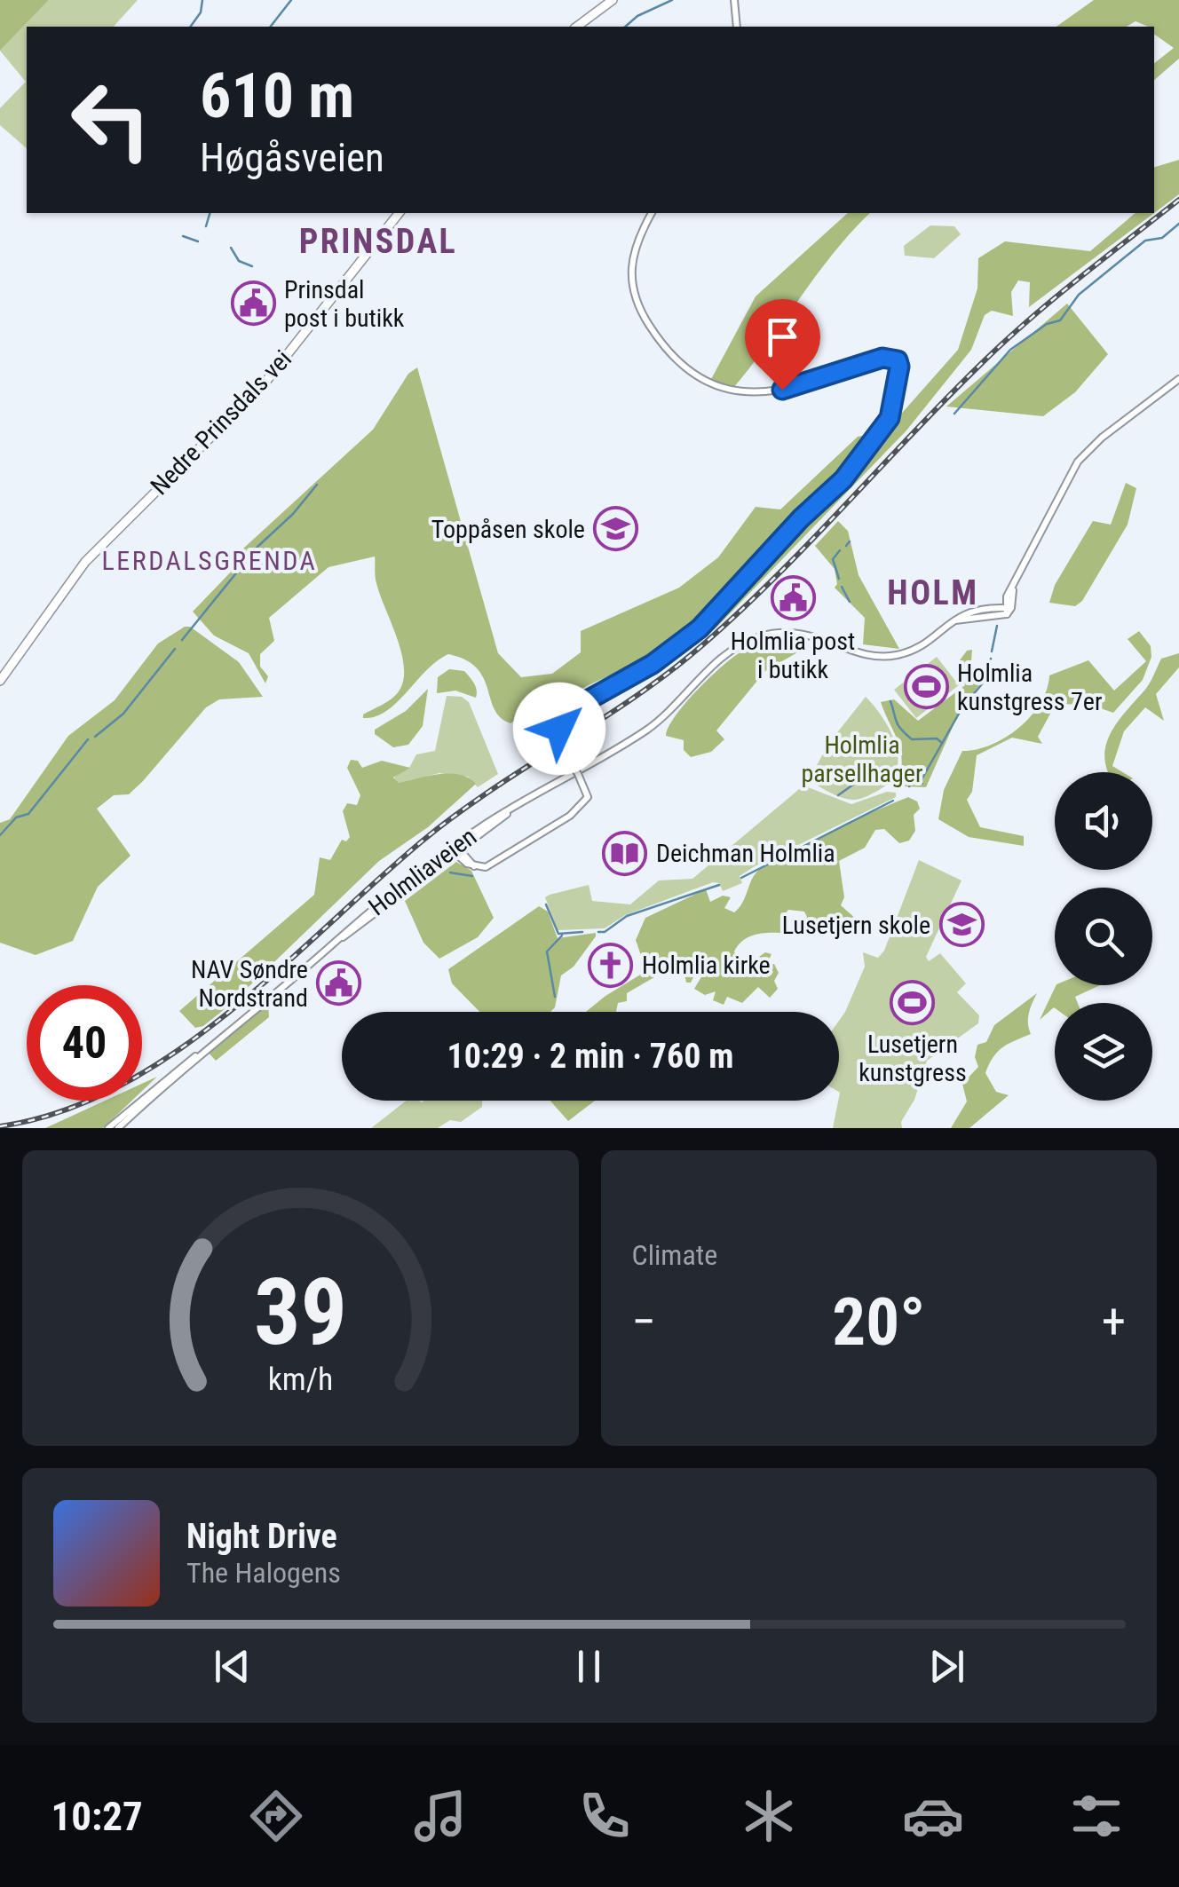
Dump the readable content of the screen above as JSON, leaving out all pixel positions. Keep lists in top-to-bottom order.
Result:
{
  "streets": {
    "main road": ["Nedre Prinsdals vei"],
    "street": ["Holmliaveien"]
  },
  "districts": ["PRINSDAL", "LERDALSGRENDA", "HOLM"],
  "parks": ["Holmlia parsellhager"],
  "places": {
    "public building": ["Prinsdal post i butikk", "Holmlia post i butikk", "NAV Søndre Nordstrand"],
    "school or university": ["Toppåsen skole", "Lusetjern skole"],
    "sports": ["Holmlia kunstgress 7er", "Lusetjern kunstgress"],
    "library": ["Deichman Holmlia"],
    "church": ["Holmlia kirke"]
  },
  "page": {
    "turn": ["610 m", "Høgåsveien"],
    "limit": "40",
    "trip": "10:29 · 2 min · 760 m",
    "tile": "Climate",
    "heat": ["−", "20°", "+"],
    "song": ["Night Drive", "The Halogens"],
    "tabs": "10:27",
    "gauge": ["39", "km/h"]
  }
}
